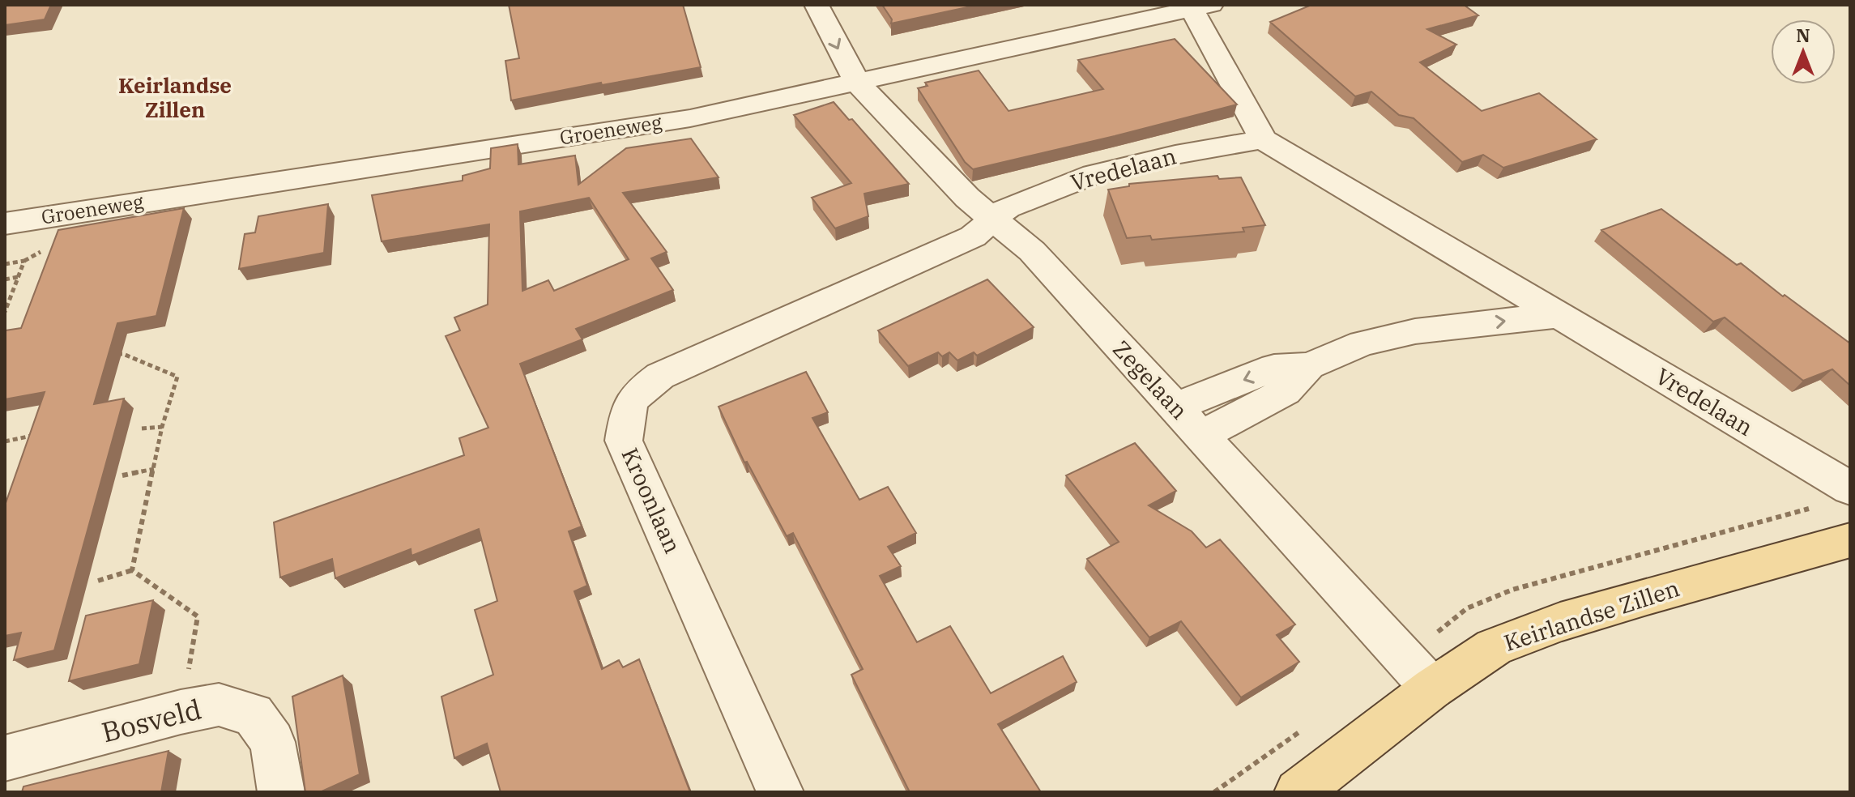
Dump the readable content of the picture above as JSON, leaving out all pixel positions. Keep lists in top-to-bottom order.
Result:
{
  "streets": {
    "main road": ["Keirlandse Zillen"],
    "street": [
      "Groeneweg",
      "Vredelaan",
      "Zegelaan",
      "Kroonlaan",
      "Bosveld"
    ]
  },
  "crossings": [
    ["Groeneweg", "Zegelaan"],
    ["Vredelaan", "Zegelaan"],
    ["Vredelaan", "Kroonlaan"],
    ["Zegelaan", "Kroonlaan"],
    ["Zegelaan", "Keirlandse Zillen"]
  ],
  "districts": ["Keirlandse Zillen"],
  "north": "top"
}
